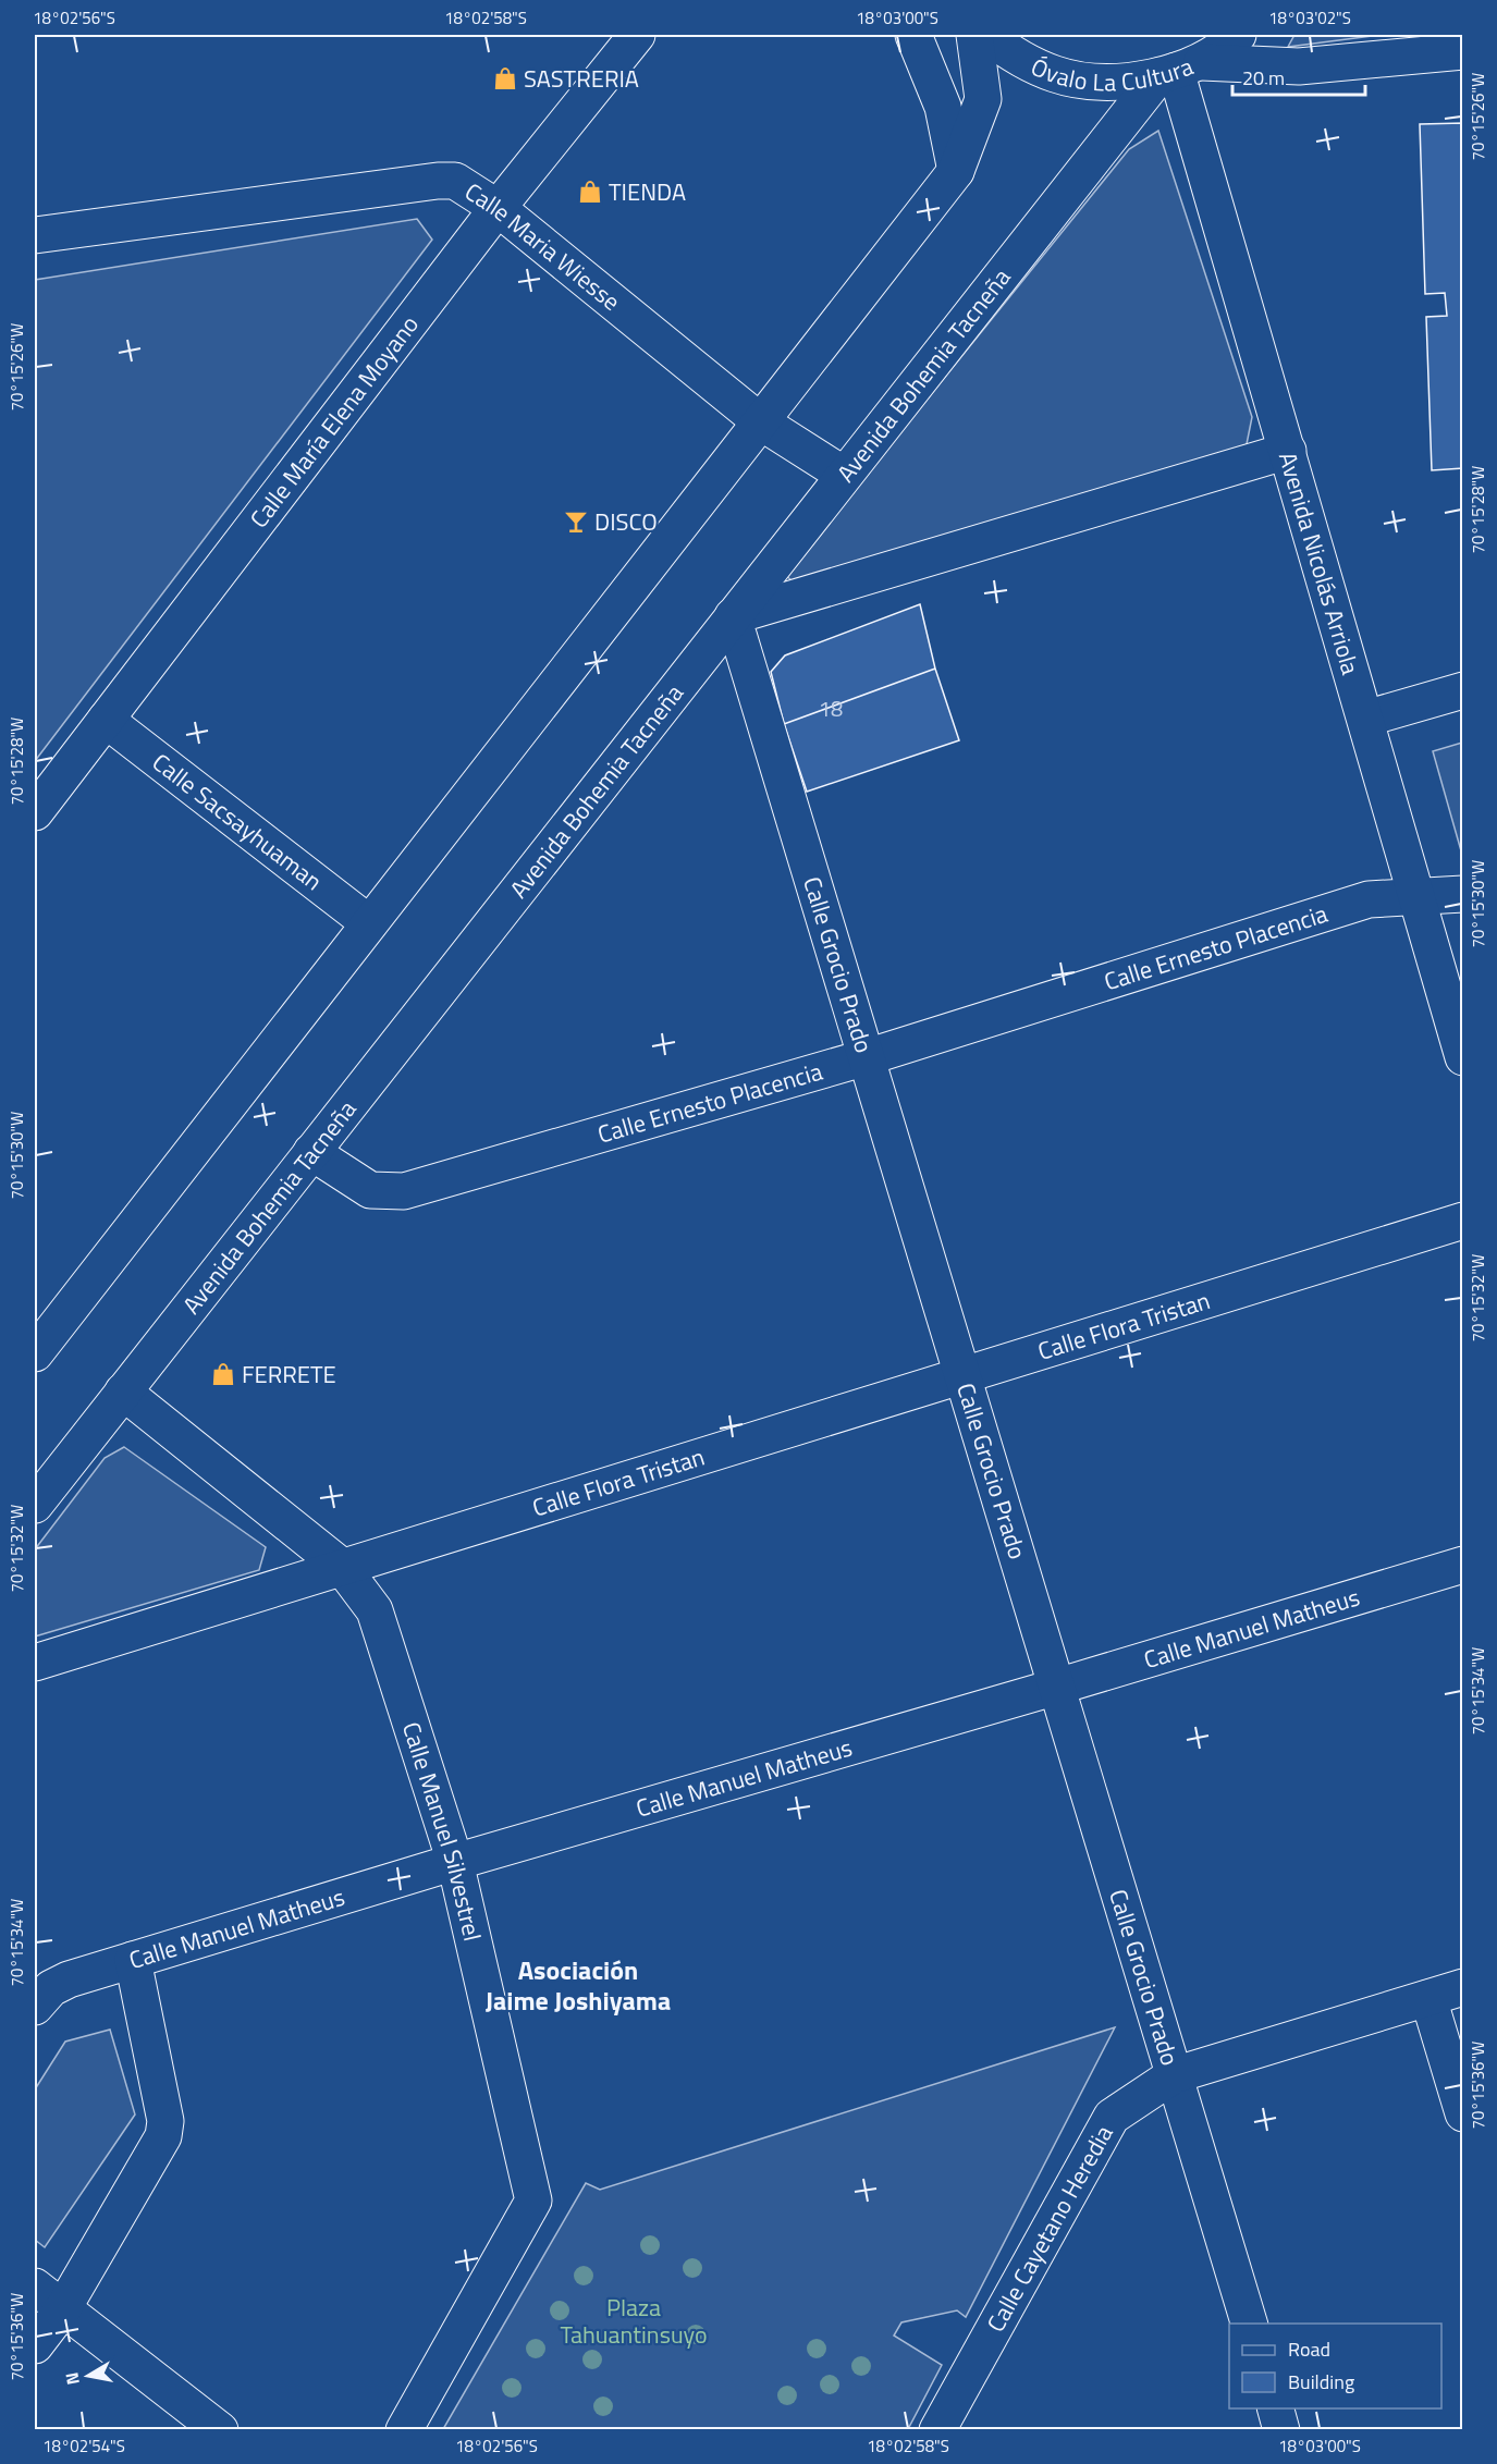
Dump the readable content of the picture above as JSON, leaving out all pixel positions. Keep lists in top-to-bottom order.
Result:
{
  "streets": {
    "street": [
      "Óvalo La Cultura",
      "Calle Maria Wiesse",
      "Avenida Bohemia Tacneña",
      "Calle María Elena Moyano",
      "Avenida Nicolás Arriola",
      "Calle Sacsayhuaman",
      "Calle Ernesto Placencia",
      "Calle Grocio Prado",
      "Calle Flora Tristan",
      "Calle Manuel Matheus",
      "Calle Manuel Silvestrel",
      "Calle Cayetano Heredia"
    ]
  },
  "crossings": [
    ["Óvalo La Cultura", "Avenida Bohemia Tacneña"],
    ["Óvalo La Cultura", "Avenida Nicolás Arriola"],
    ["Calle Maria Wiesse", "Avenida Bohemia Tacneña"],
    ["Calle Maria Wiesse", "Calle María Elena Moyano"],
    ["Avenida Bohemia Tacneña", "Avenida Nicolás Arriola"],
    ["Avenida Bohemia Tacneña", "Calle Ernesto Placencia"],
    ["Avenida Bohemia Tacneña", "Calle Grocio Prado"],
    ["Avenida Bohemia Tacneña", "Calle Manuel Silvestrel"],
    ["Calle María Elena Moyano", "Calle Sacsayhuaman"],
    ["Avenida Nicolás Arriola", "Calle Ernesto Placencia"],
    ["Calle Ernesto Placencia", "Calle Grocio Prado"],
    ["Calle Grocio Prado", "Calle Flora Tristan"],
    ["Calle Grocio Prado", "Calle Manuel Matheus"],
    ["Calle Grocio Prado", "Calle Cayetano Heredia"],
    ["Calle Flora Tristan", "Calle Manuel Silvestrel"],
    ["Calle Manuel Matheus", "Calle Manuel Silvestrel"]
  ],
  "districts": ["Asociación Jaime Joshiyama"],
  "parks": ["Plaza Tahuantinsuyo"],
  "places": {
    "shop": ["SASTRERIA", "TIENDA", "FERRETE"],
    "bar": ["DISCO"]
  },
  "house_numbers": ["18"],
  "legend": ["Road", "Building"],
  "scale_bar": "20 m",
  "north": "left",
  "coordinates": [
    "18°02'56\"S",
    "18°02'58\"S",
    "18°03'00\"S",
    "18°03'02\"S",
    "70°15'26\"W",
    "70°15'28\"W",
    "70°15'30\"W",
    "70°15'32\"W",
    "70°15'34\"W",
    "70°15'36\"W",
    "18°02'54\"S"
  ]
}
